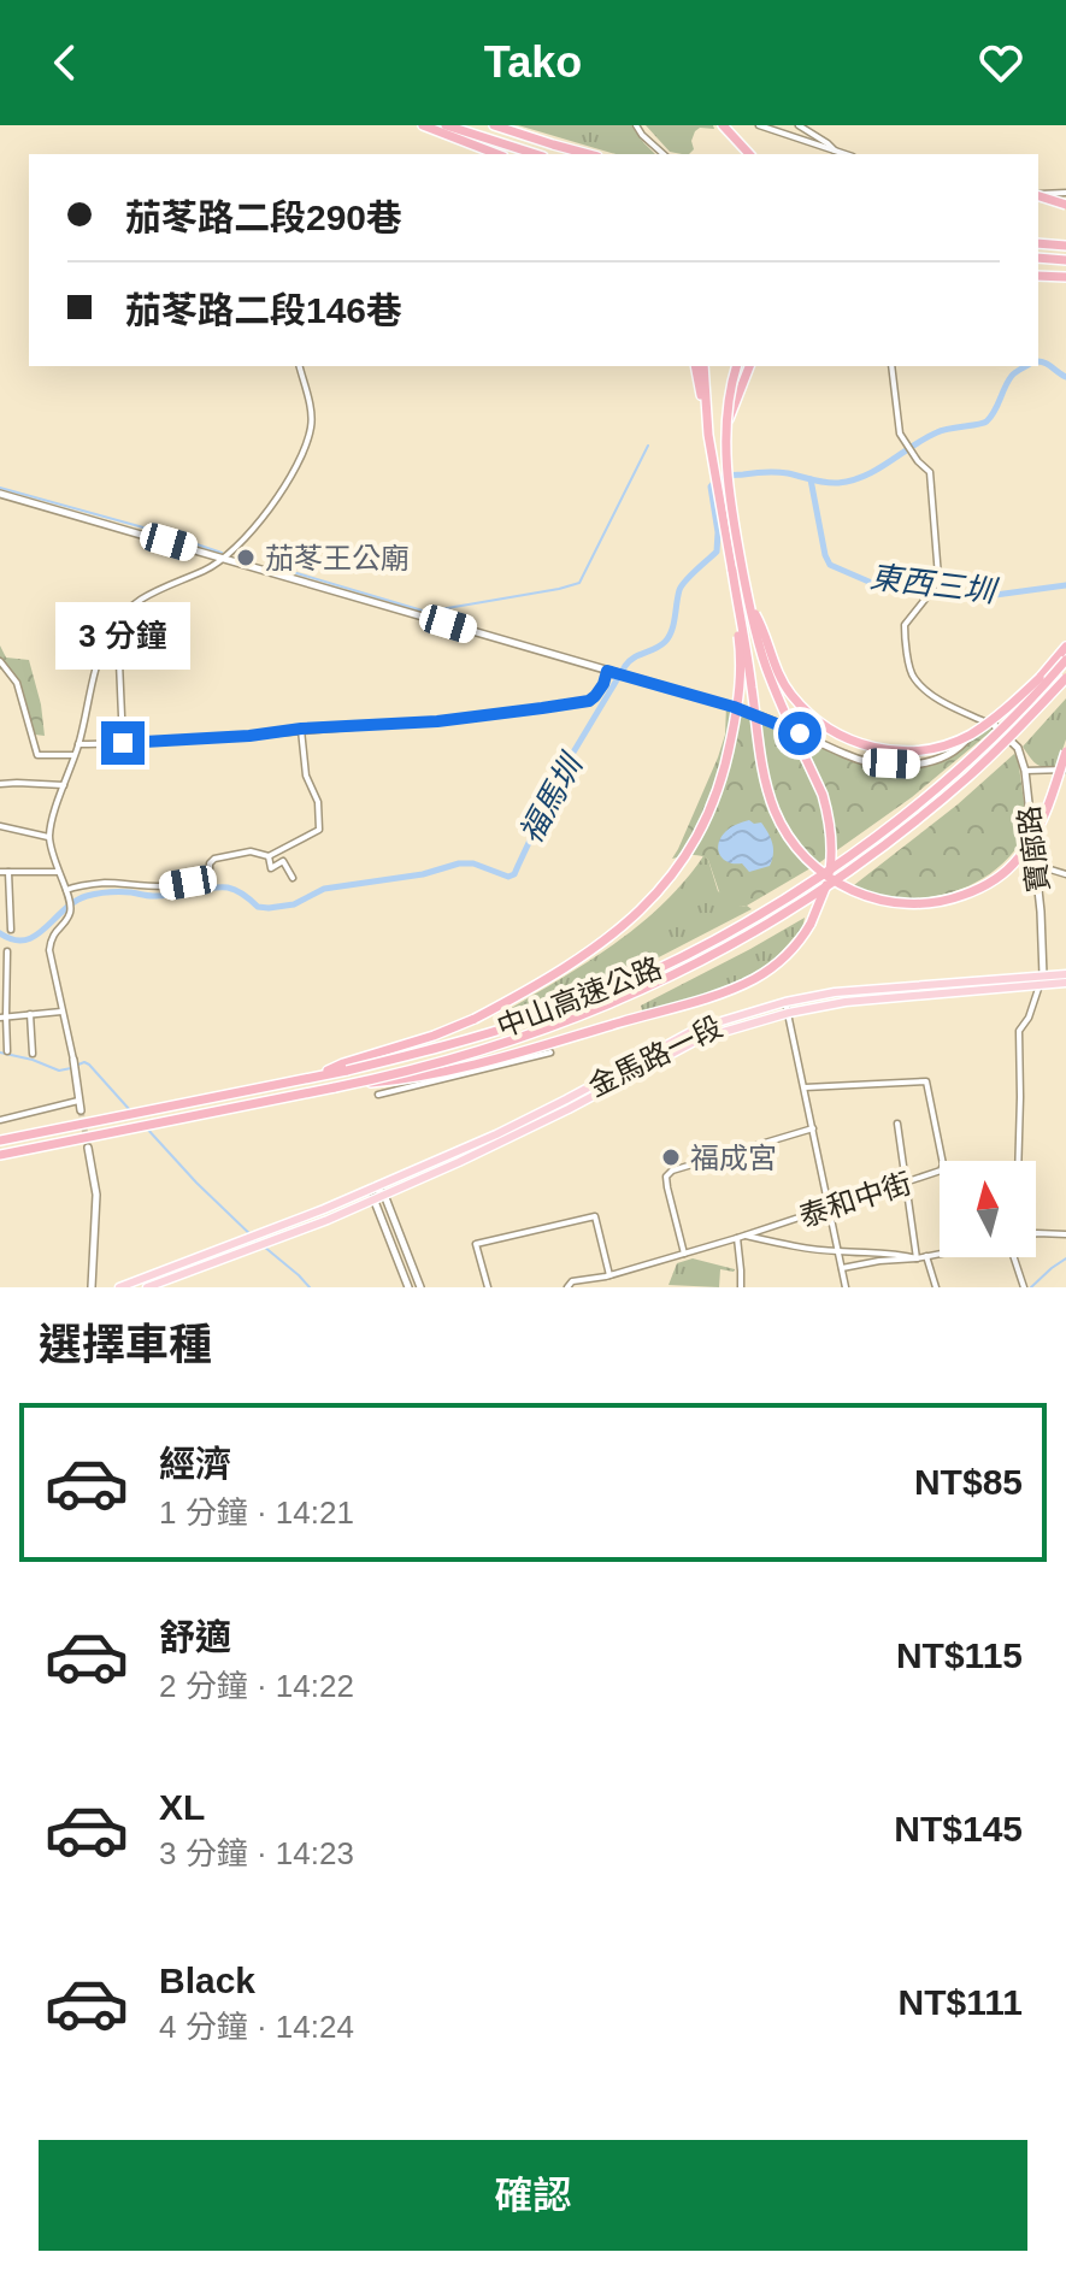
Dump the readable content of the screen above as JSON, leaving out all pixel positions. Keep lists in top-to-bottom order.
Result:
{
  "streets": {
    "highway": ["中山高速公路"],
    "main road": ["金馬路一段"],
    "street": ["寶廍路", "泰和中街"]
  },
  "crossings": [
    ["寶廍路", "金馬路一段"]
  ],
  "water": ["東西三圳", "福馬圳"],
  "places": ["茄苳王公廟", "福成宮"],
  "north": "top",
  "page": {
    "header": "Tako",
    "banner": ["茄苳路二段290巷", "茄苳路二段146巷"],
    "bubble": "3 分鐘",
    "heading": "選擇車種",
    "list": [
      {
        "name": "經濟",
        "note": "1 分鐘 · 14:21",
        "value": "NT$85"
      },
      {
        "name": "舒適",
        "note": "2 分鐘 · 14:22",
        "value": "NT$115"
      },
      {
        "name": "XL",
        "note": "3 分鐘 · 14:23",
        "value": "NT$145"
      },
      {
        "name": "Black",
        "note": "4 分鐘 · 14:24",
        "value": "NT$111"
      }
    ],
    "buttons": "確認"
  }
}
